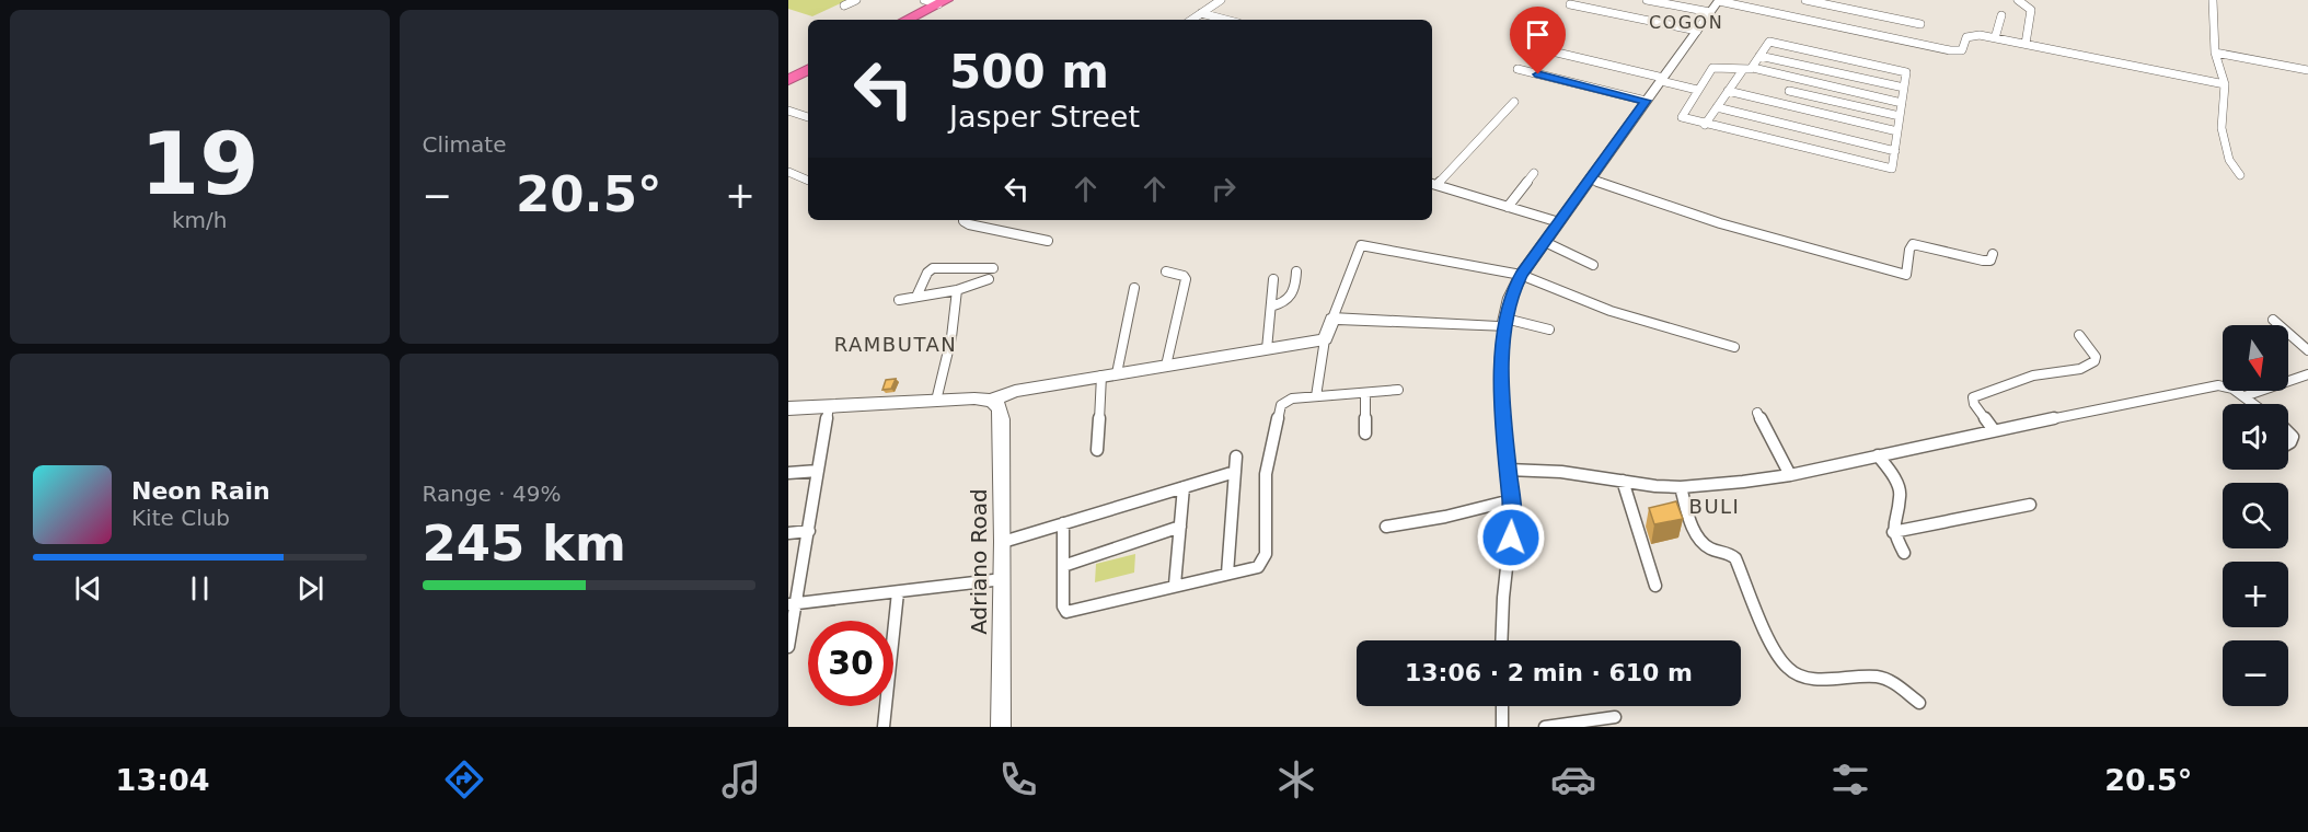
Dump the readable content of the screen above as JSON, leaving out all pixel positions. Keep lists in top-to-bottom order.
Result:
{
  "streets": {
    "street": ["Adriano Road"]
  },
  "districts": ["COGON", "RAMBUTAN", "BULI"],
  "north": "bottom",
  "page": {
    "tile": [
      ["19", "km/h"],
      "Climate",
      ["Range · 49%", "245 km"]
    ],
    "turn": ["500 m", "Jasper Street"],
    "heat": ["−", "20.5°", "+"],
    "map_buttons": ["+", "−"],
    "song": ["Neon Rain", "Kite Club"],
    "limit": "30",
    "trip": "13:06 · 2 min · 610 m",
    "tabs": ["13:04", "20.5°"]
  }
}
